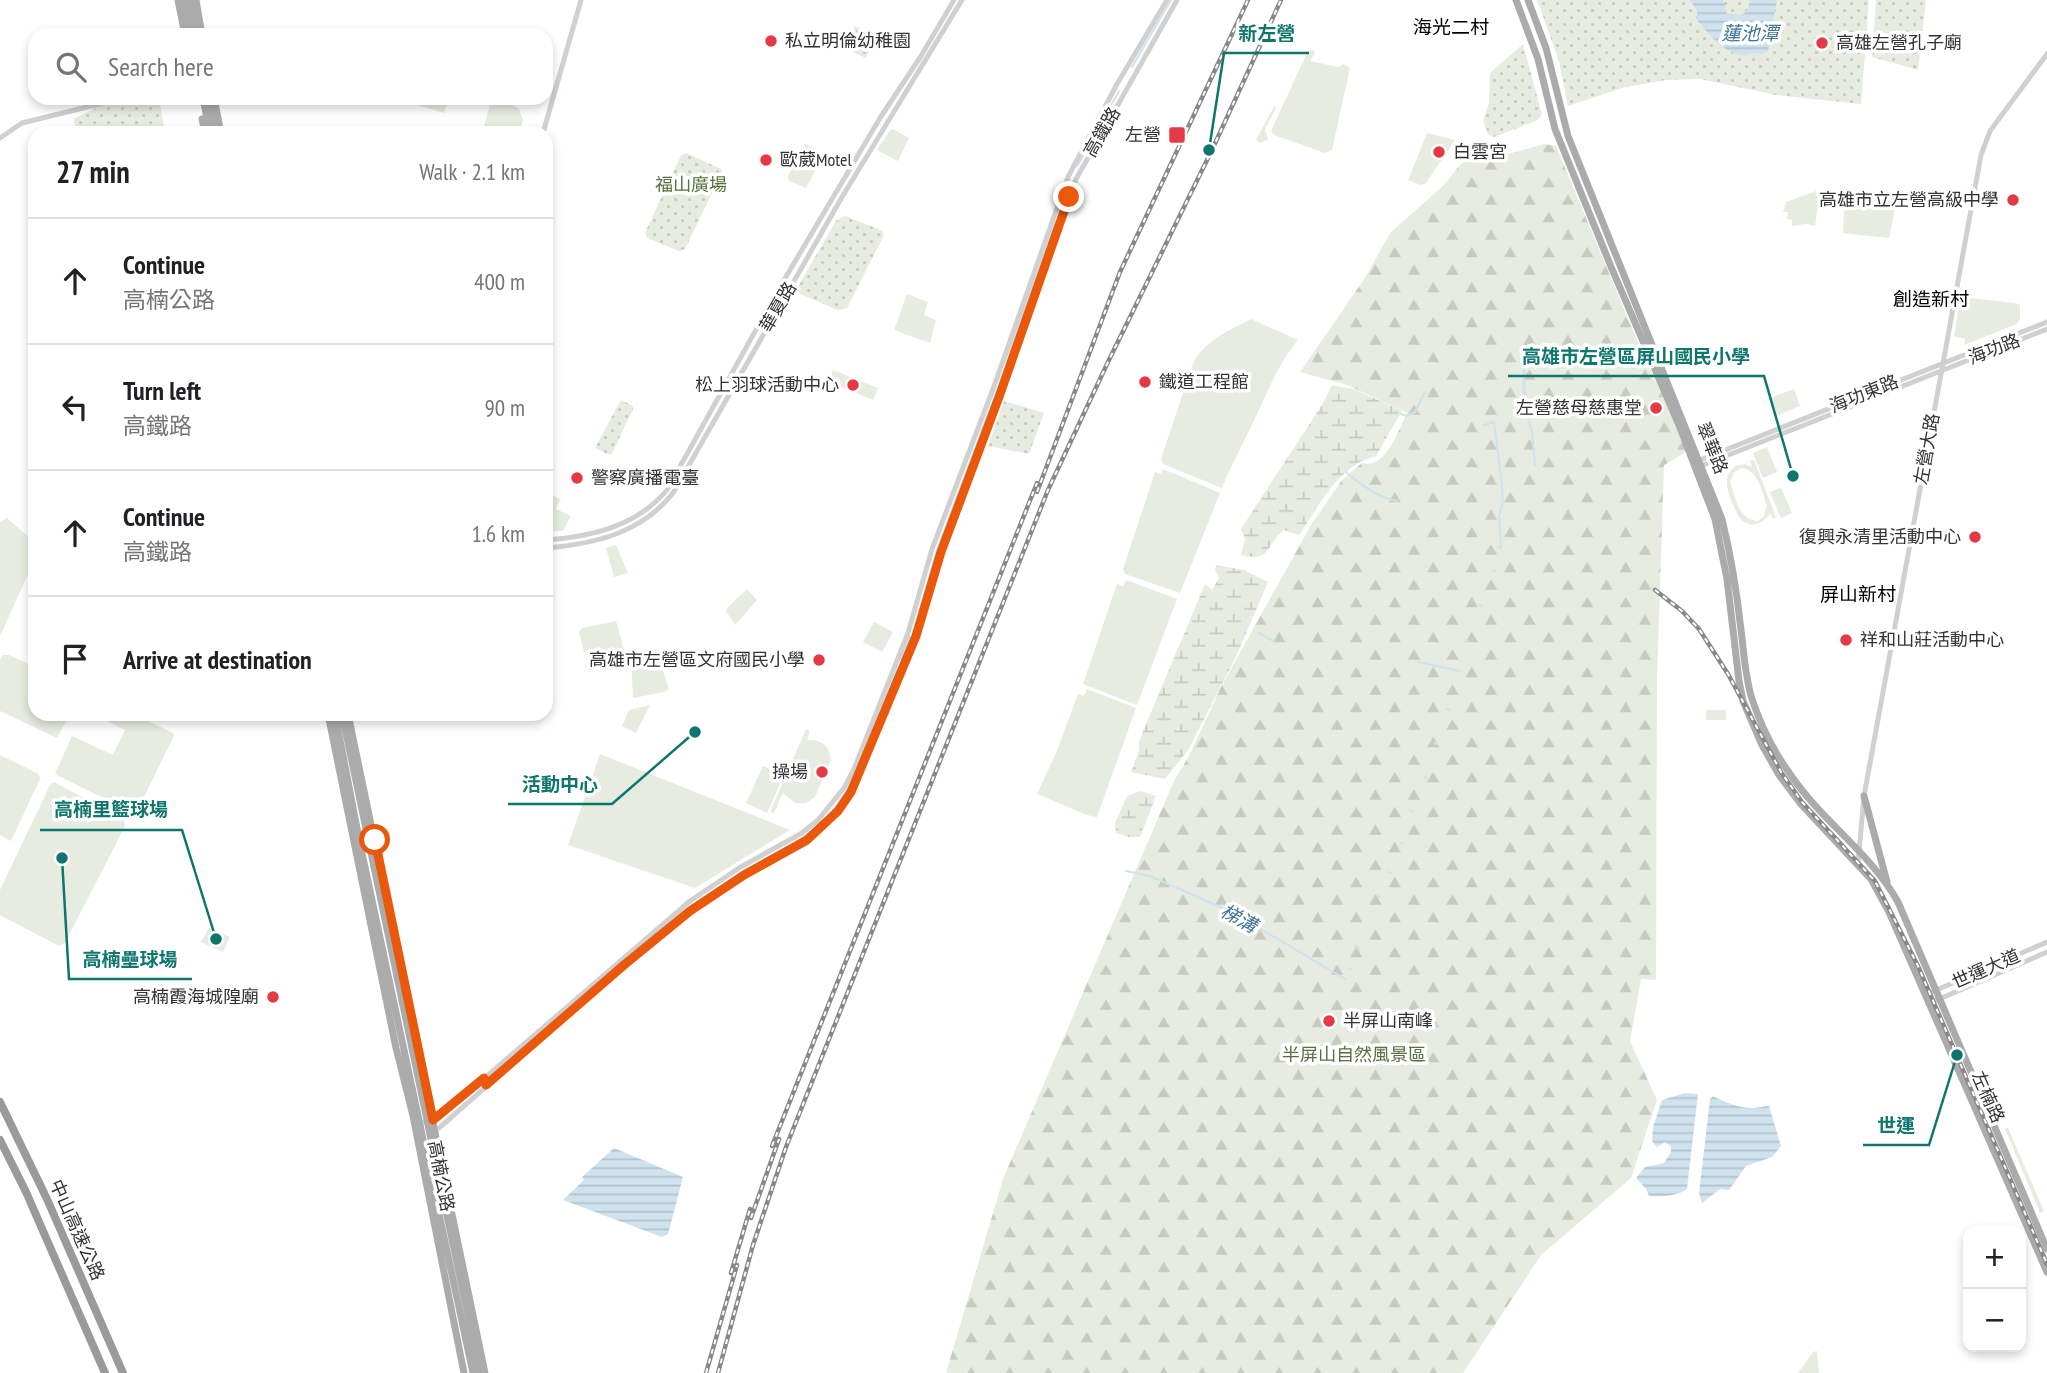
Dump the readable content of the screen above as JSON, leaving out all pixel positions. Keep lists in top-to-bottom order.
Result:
{
  "streets": {
    "highway": ["中山高速公路"],
    "main road": ["翠華路", "左楠路", "高楠公路"],
    "street": [
      "高鐵路",
      "華夏路",
      "海功路",
      "海功東路",
      "左營大路",
      "世運大道"
    ]
  },
  "crossings": [
    ["高鐵路", "高楠公路"],
    ["海功路", "海功東路"],
    ["海功路", "左營大路"],
    ["海功東路", "翠華路"],
    ["海功東路", "左營大路"],
    ["翠華路", "左營大路"],
    ["翠華路", "左楠路"],
    ["左營大路", "左楠路"],
    ["世運大道", "左楠路"]
  ],
  "districts": ["海光二村", "創造新村", "屏山新村"],
  "water": ["蓮池潭", "梯溝"],
  "parks": ["福山廣場", "半屏山自然風景區"],
  "places": {
    "other": [
      "私立明倫幼稚園",
      "高雄左營孔子廟",
      "新左營",
      "白雲宮",
      "歐葳Motel",
      "高雄市立左營高級中學",
      "鐵道工程館",
      "松上羽球活動中心",
      "左營慈母慈惠堂",
      "高雄市左營區屏山國民小學",
      "警察廣播電臺",
      "復興永清里活動中心",
      "祥和山莊活動中心",
      "高雄市左營區文府國民小學",
      "活動中心",
      "操場",
      "高楠壘球場",
      "高楠里籃球場",
      "高楠霞海城隍廟",
      "半屏山南峰",
      "世運"
    ],
    "transit": ["左營"]
  },
  "page": {
    "search": "Search here",
    "heading": ["27 min", "Walk · 2.1 km"],
    "list": [
      ["Continue", "高楠公路", "400 m"],
      ["Turn left", "高鐵路", "90 m"],
      ["Continue", "高鐵路", "1.6 km"],
      "Arrive at destination"
    ],
    "map_buttons": ["+", "−"]
  }
}
